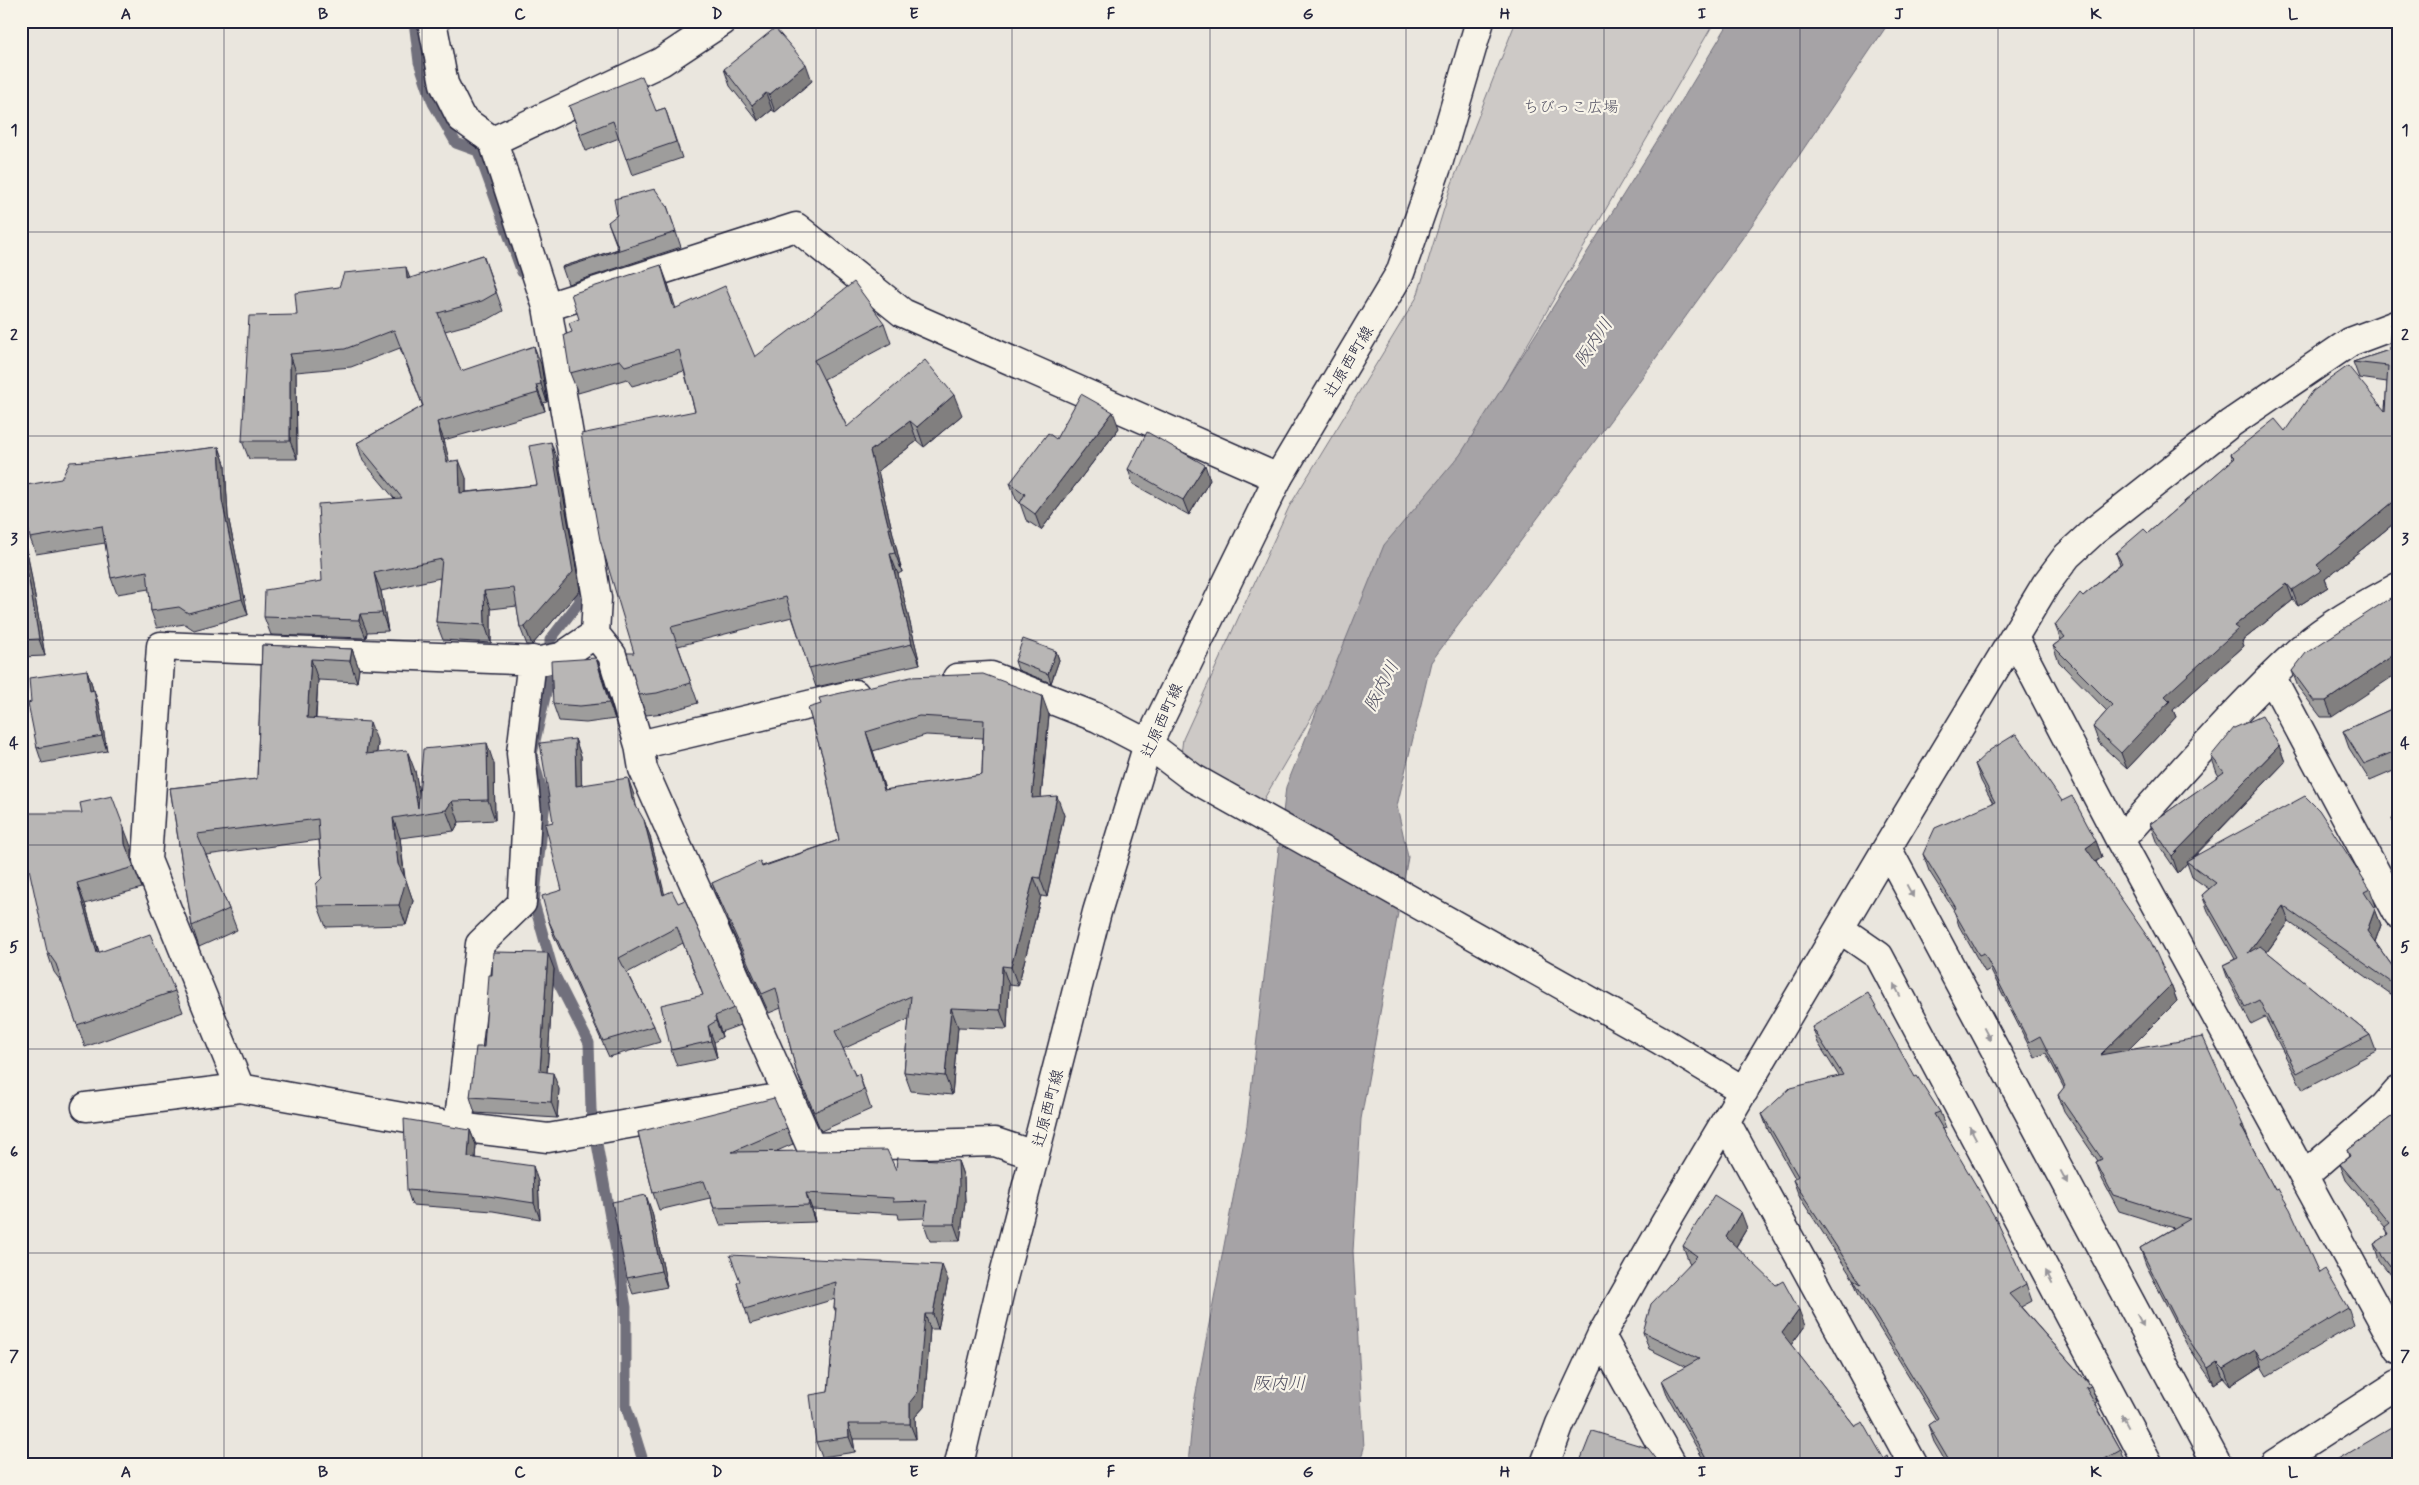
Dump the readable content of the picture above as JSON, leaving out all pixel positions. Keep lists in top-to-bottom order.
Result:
{
  "streets": {
    "street": ["辻原西町線"]
  },
  "water": ["阪内川"],
  "parks": ["ちびっこ広場"],
  "grid": {
    "columns": [
      "A",
      "B",
      "C",
      "D",
      "E",
      "F",
      "G",
      "H",
      "I",
      "J",
      "K",
      "L"
    ],
    "rows": [
      "1",
      "2",
      "3",
      "4",
      "5",
      "6",
      "7"
    ]
  }
}
